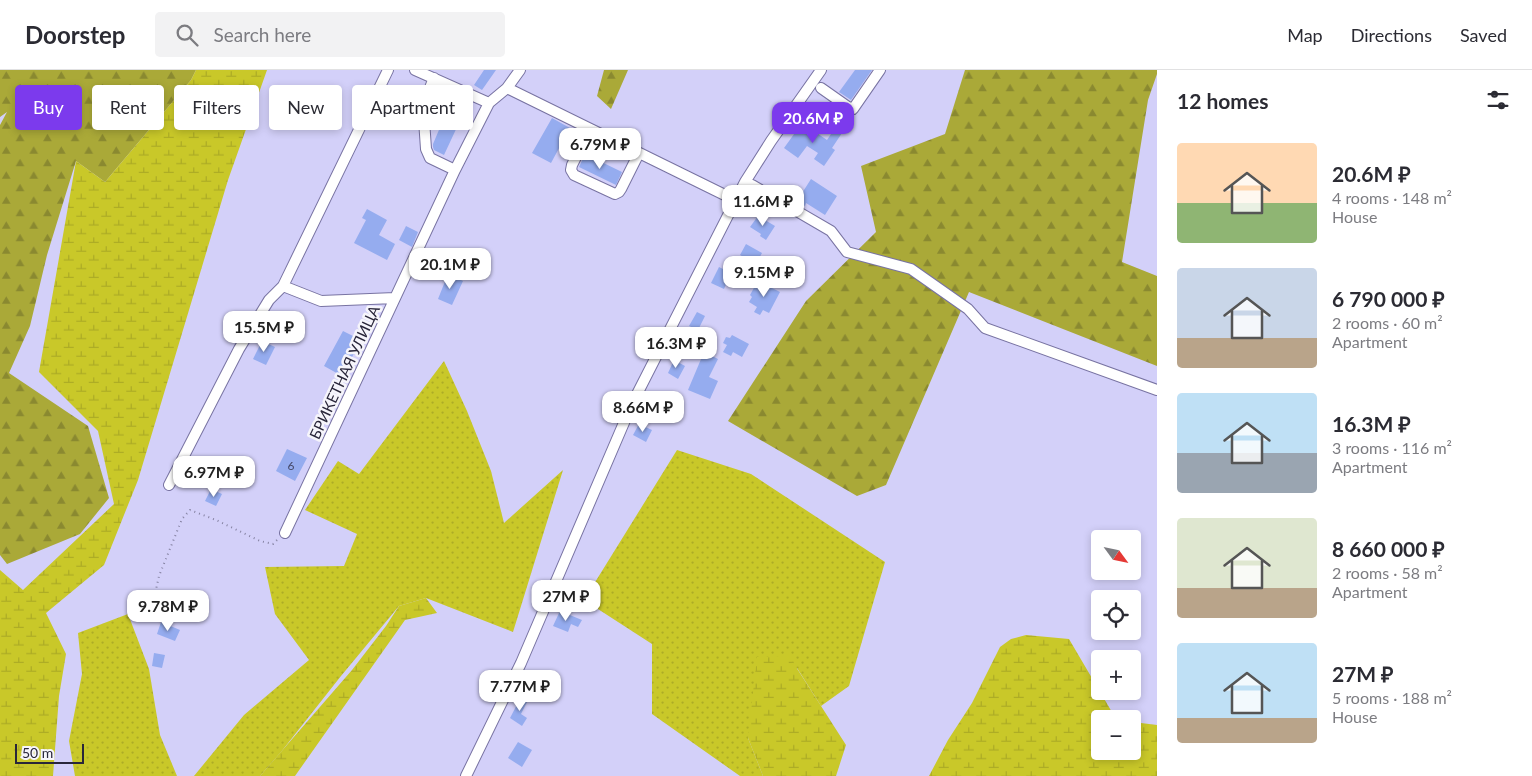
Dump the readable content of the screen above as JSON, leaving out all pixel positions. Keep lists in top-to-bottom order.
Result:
{
  "streets": {
    "street": ["БРИКЕТНАЯ УЛИЦА"]
  },
  "house_numbers": ["6"],
  "scale_bar": "50 m",
  "north": "bottom right",
  "page": {
    "header": "Doorstep",
    "search": "Search here",
    "nav": ["Map", "Directions", "Saved"],
    "heading": "12 homes",
    "chip": [
      "Buy",
      "Rent",
      "Filters",
      "New",
      "Apartment"
    ],
    "price": [
      "20.6M ₽",
      "6.79M ₽",
      "11.6M ₽",
      "20.1M ₽",
      "9.15M ₽",
      "15.5M ₽",
      "16.3M ₽",
      "8.66M ₽",
      "6.97M ₽",
      "27M ₽",
      "9.78M ₽",
      "7.77M ₽"
    ],
    "list": [
      {
        "name": "20.6M ₽",
        "note": "4 rooms · 148 m² · House"
      },
      {
        "name": "6 790 000 ₽",
        "note": "2 rooms · 60 m² · Apartment"
      },
      {
        "name": "16.3M ₽",
        "note": "3 rooms · 116 m² · Apartment"
      },
      {
        "name": "8 660 000 ₽",
        "note": "2 rooms · 58 m² · Apartment"
      },
      {
        "name": "27M ₽",
        "note": "5 rooms · 188 m² · House"
      }
    ],
    "map_buttons": ["+", "−"],
    "scale": "50 m"
  }
}
